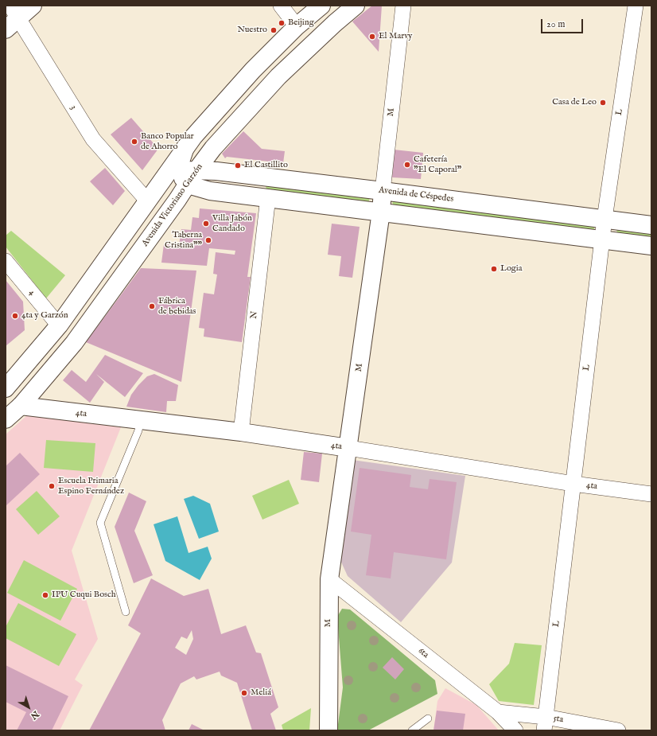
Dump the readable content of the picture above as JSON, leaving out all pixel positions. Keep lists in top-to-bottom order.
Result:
{
  "streets": {
    "main road": [
      "M",
      "Avenida de Céspedes",
      "Avenida Victoriano Garzón",
      "4ta"
    ],
    "street": [
      "3",
      "L",
      "4",
      "N",
      "6ta",
      "5ta"
    ]
  },
  "crossings": [
    ["M", "Avenida de Céspedes"],
    ["M", "4ta"],
    ["M", "6ta"],
    ["L", "Avenida de Céspedes"],
    ["L", "4ta"],
    ["L", "5ta"],
    ["Avenida de Céspedes", "Avenida Victoriano Garzón"],
    ["Avenida Victoriano Garzón", "4ta"],
    ["N", "4ta"],
    ["6ta", "5ta"]
  ],
  "places": [
    "Beijing",
    "Nuestro",
    "El Marvy",
    "Casa de Leo",
    "Banco Popular de Ahorro",
    "Cafetería \"El Caporal\"",
    "El Castillito",
    "Villa Jabón Candado",
    "Taberna Cristina\"\"",
    "Logia",
    "Fábrica de bebidas",
    "4ta y Garzón",
    "Escuela Primaria Espino Fernández",
    "IPU Cuqui Bosch",
    "Meliá"
  ],
  "scale_bar": "20 m",
  "north": "bottom right"
}
